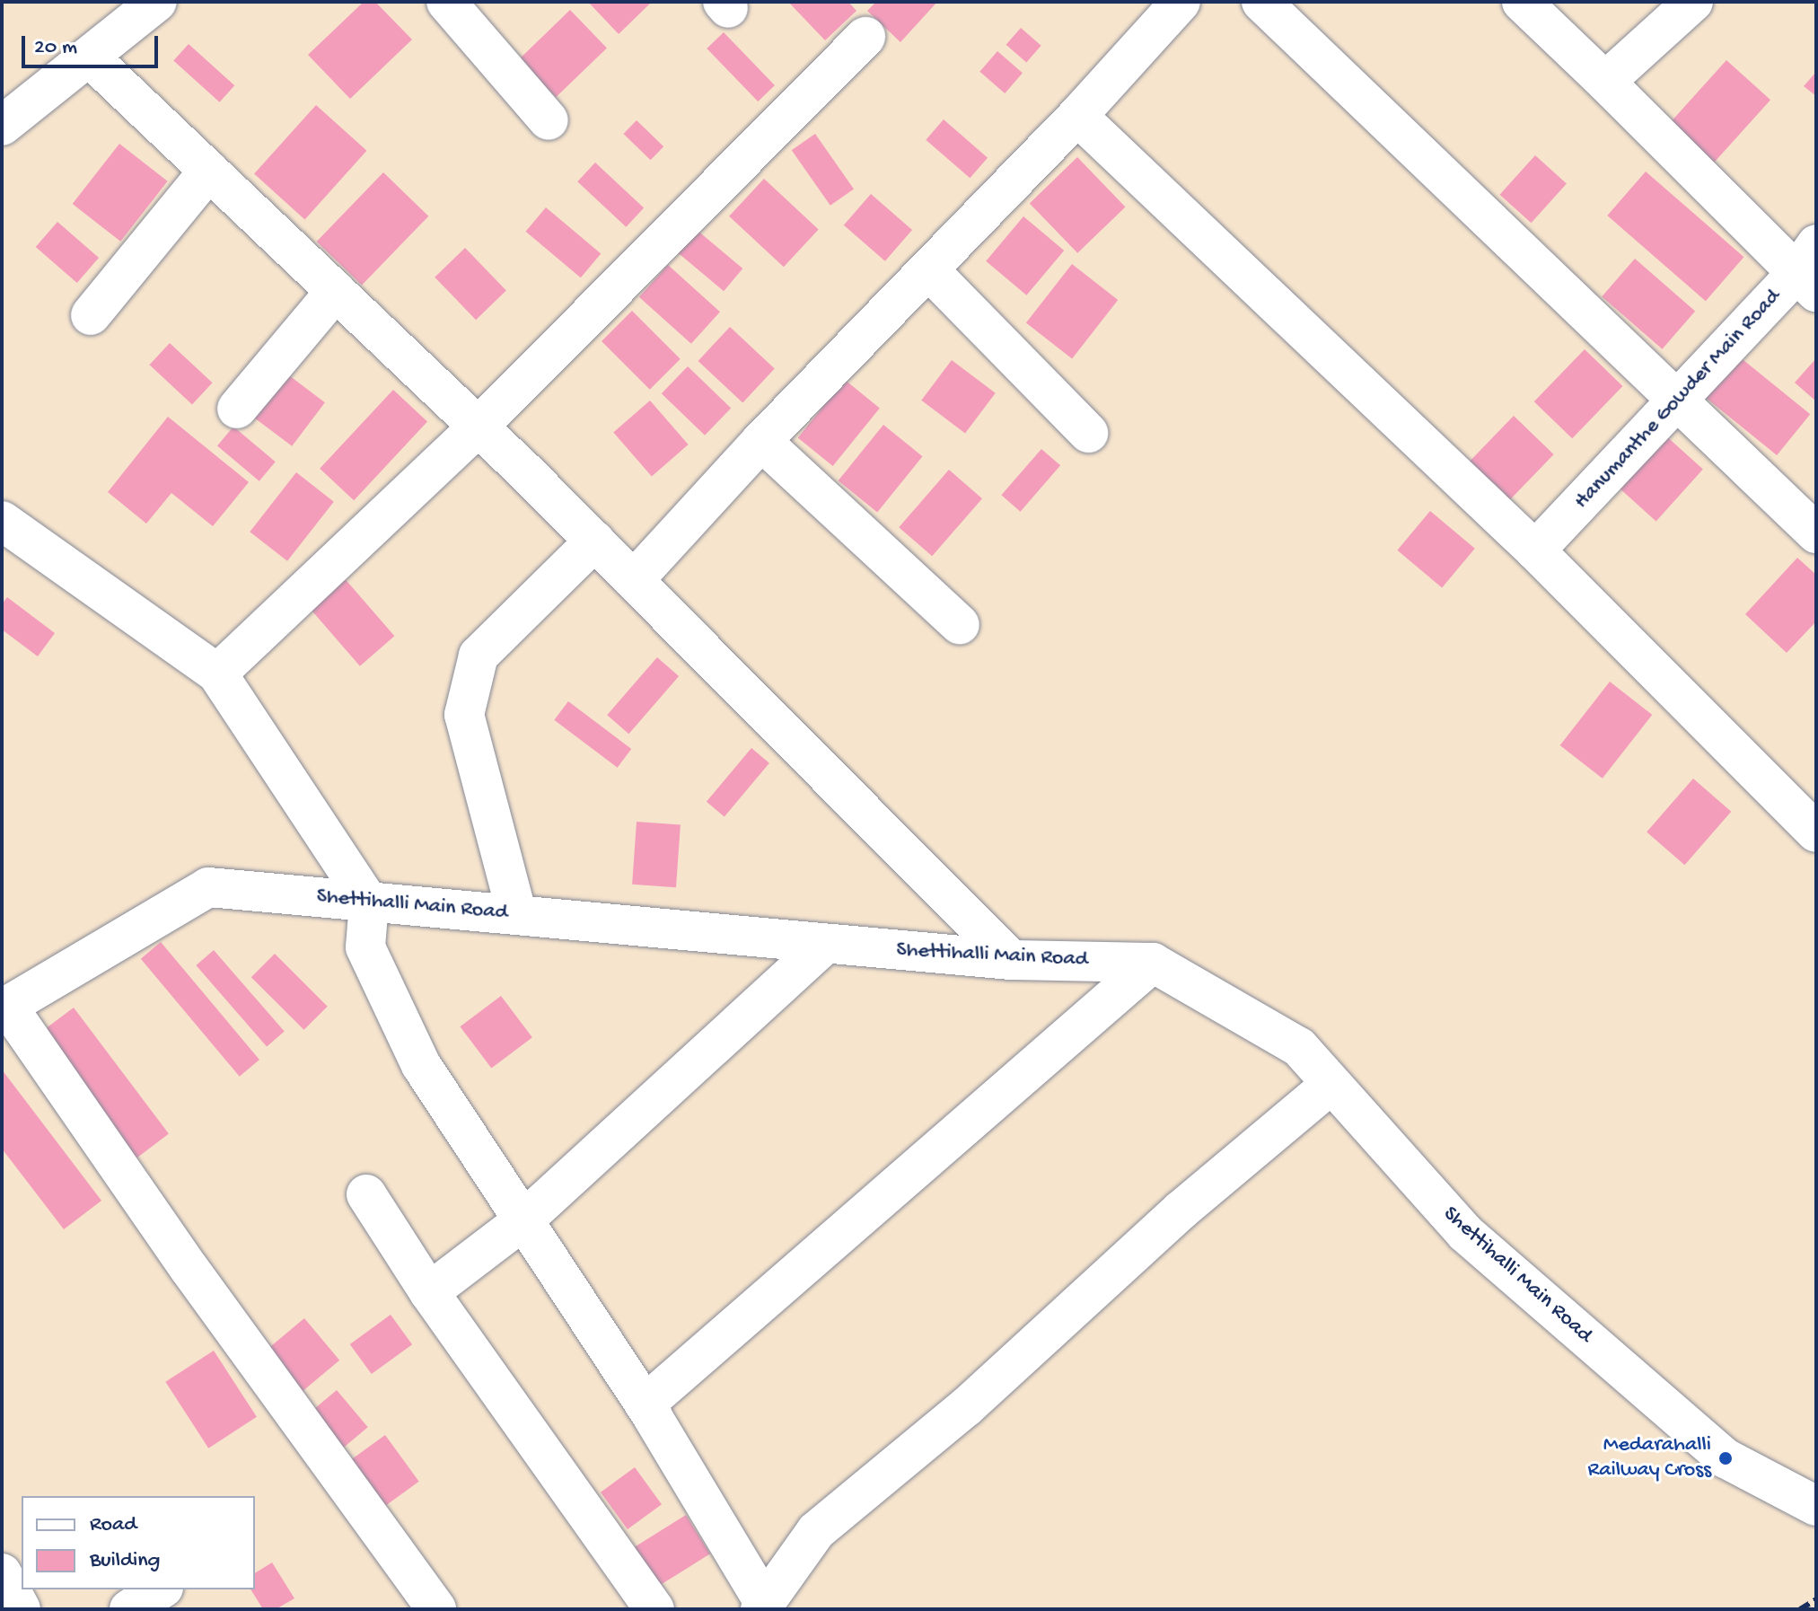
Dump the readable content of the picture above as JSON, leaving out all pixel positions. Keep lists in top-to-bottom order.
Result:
{
  "streets": {
    "street": ["Hanumanthe Gowder Main Road", "Shettihalli Main Road"]
  },
  "places": ["Medarahalli Railway Cross"],
  "legend": ["Road", "Building"],
  "scale_bar": "20 m"
}
